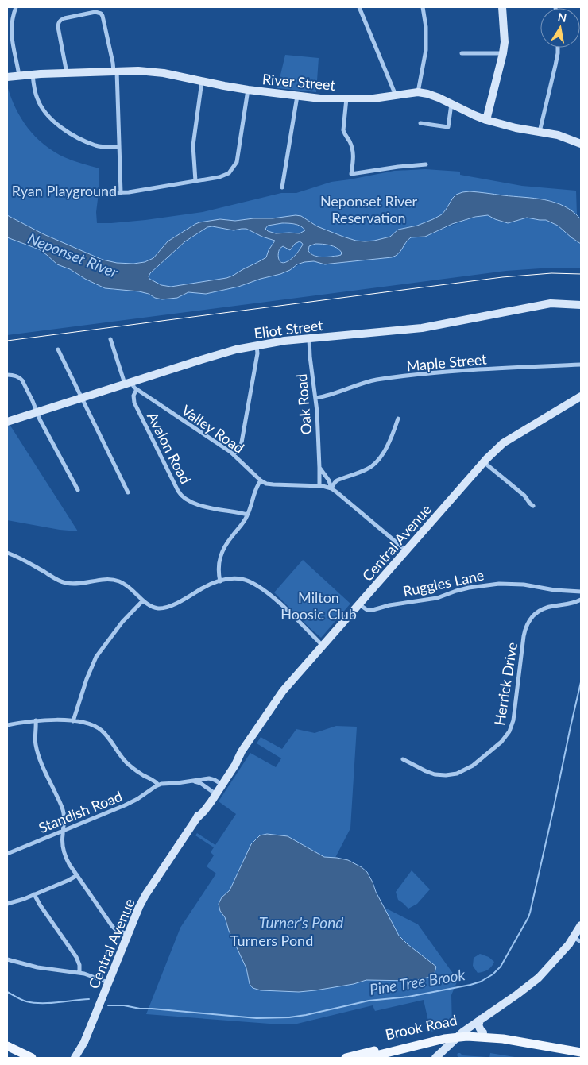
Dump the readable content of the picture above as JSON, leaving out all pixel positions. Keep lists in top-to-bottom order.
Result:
{
  "streets": {
    "main road": ["Brook Road"],
    "street": [
      "River Street",
      "Eliot Street",
      "Maple Street",
      "Oak Road",
      "Valley Road",
      "Avalon Road",
      "Central Avenue",
      "Ruggles Lane",
      "Herrick Drive",
      "Standish Road"
    ]
  },
  "crossings": [
    ["Eliot Street", "Oak Road"],
    ["Eliot Street", "Valley Road"],
    ["Maple Street", "Oak Road"],
    ["Valley Road", "Avalon Road"],
    ["Central Avenue", "Ruggles Lane"]
  ],
  "water": ["Neponset River", "Turner's Pond", "Pine Tree Brook"],
  "parks": [
    "Ryan Playground",
    "Neponset River Reservation",
    "Milton Hoosic Club",
    "Turners Pond"
  ],
  "north": "top"
}
